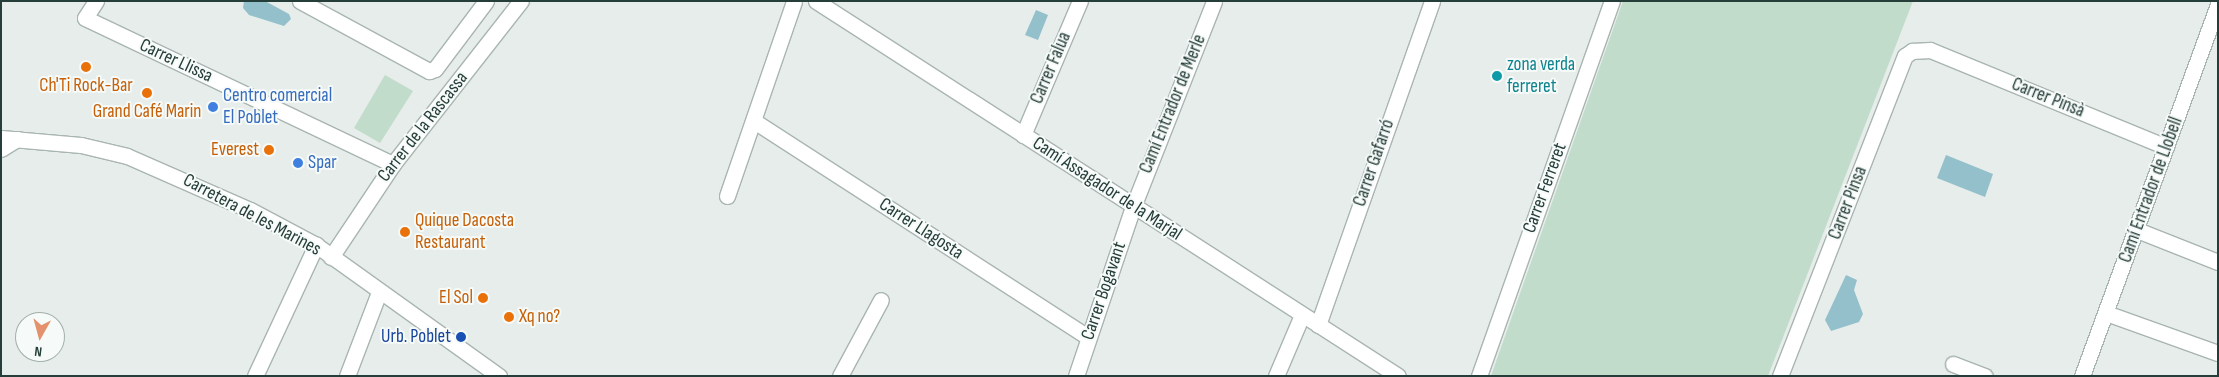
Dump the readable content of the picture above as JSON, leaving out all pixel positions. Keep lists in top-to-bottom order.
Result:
{
  "streets": {
    "street": [
      "Carrer Llissa",
      "Carrer Falua",
      "Carrer Pinsà",
      "Camí Entrador de Merle",
      "Carrer de la Rascassa",
      "Carrer Gafarró",
      "Carrer Ferreret",
      "Camí Assagador de la Marjal",
      "Camí Entrador de Llobell",
      "Carrer Pinsa",
      "Carretera de les Marines",
      "Carrer Llagosta",
      "Carrer Bogavant"
    ]
  },
  "crossings": [
    ["Carrer Llissa", "Carrer de la Rascassa"],
    ["Carrer Falua", "Camí Assagador de la Marjal"],
    ["Carrer Pinsà", "Camí Entrador de Llobell"],
    ["Carrer Pinsà", "Carrer Pinsa"],
    ["Camí Entrador de Merle", "Camí Assagador de la Marjal"],
    ["Camí Entrador de Merle", "Carrer Bogavant"],
    ["Carrer de la Rascassa", "Carretera de les Marines"],
    ["Carrer Gafarró", "Camí Assagador de la Marjal"],
    ["Camí Assagador de la Marjal", "Carrer Bogavant"],
    ["Carrer Llagosta", "Carrer Bogavant"]
  ],
  "places": [
    "Ch'Ti Rock-Bar",
    "zona verda ferreret",
    "Grand Café Marin",
    "Centro comercial El Poblet",
    "Everest",
    "Spar",
    "Quique Dacosta Restaurant",
    "El Sol",
    "Xq no?",
    "Urb. Poblet"
  ],
  "north": "bottom"
}
